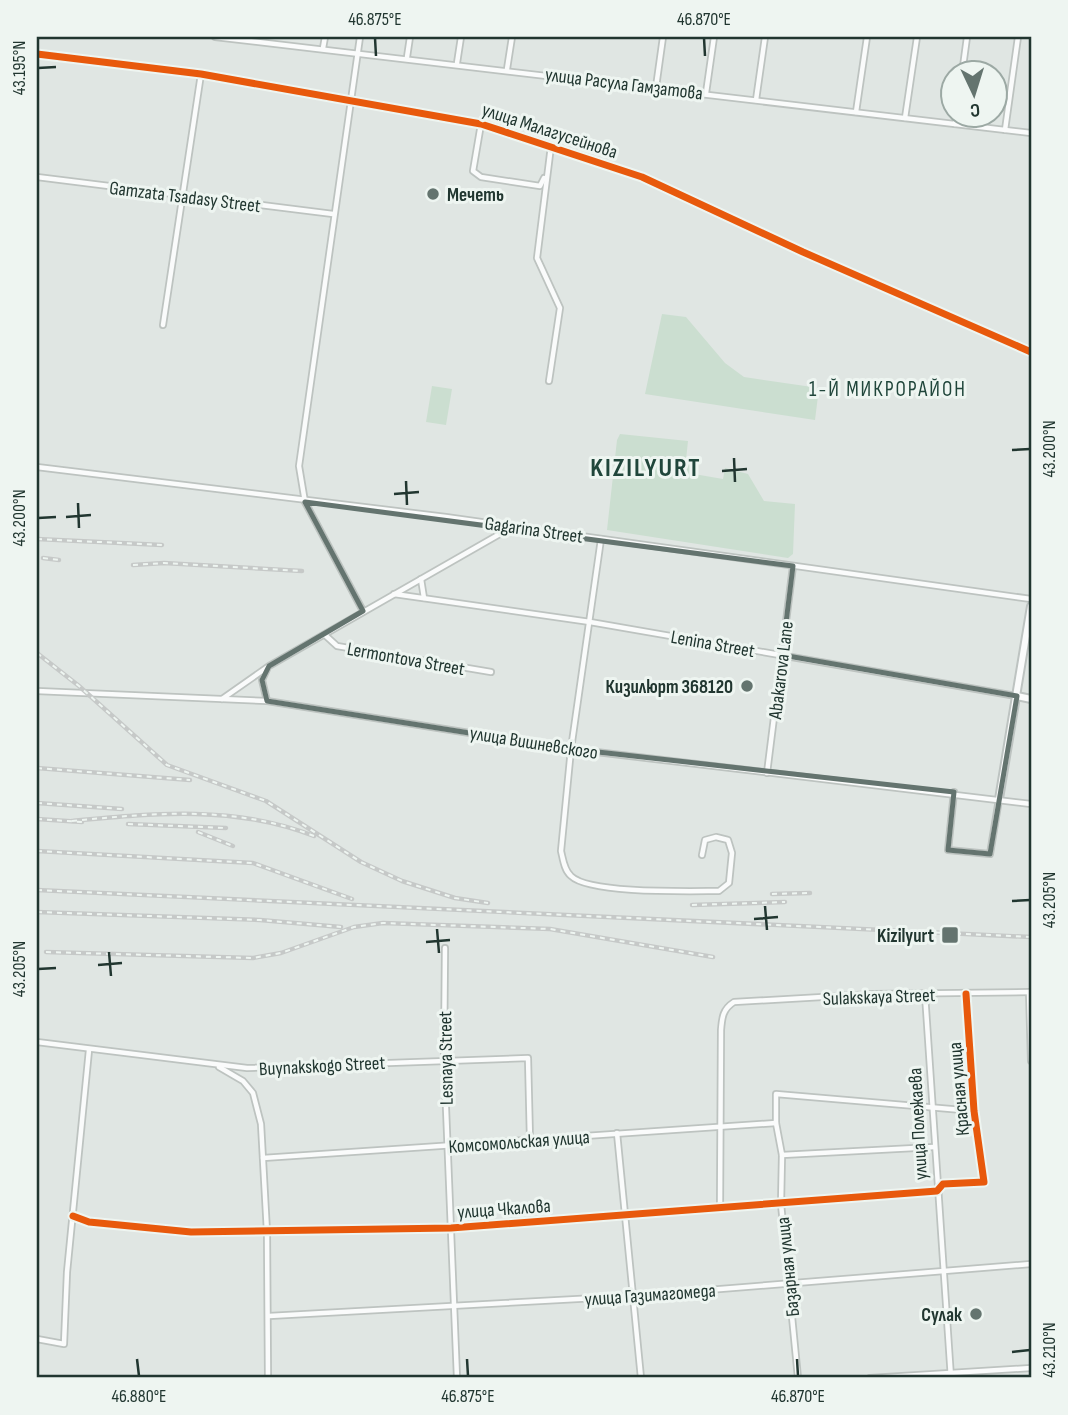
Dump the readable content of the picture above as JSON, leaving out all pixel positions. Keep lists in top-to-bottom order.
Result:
{
  "streets": {
    "street": [
      "улица Расула Гамзатова",
      "улица Малагусейнова",
      "Gamzata Tsadasy Street",
      "Gagarina Street",
      "Lenina Street",
      "Lermontova Street",
      "Abakarova Lane",
      "улица Вишневского",
      "Sulakskaya Street",
      "Lesnaya Street",
      "Buynakskogo Street",
      "Красная улица",
      "улица Полежаева",
      "Комсомольская улица",
      "улица Чкалова",
      "Базарная улица",
      "улица Газимагомеда"
    ]
  },
  "crossings": [
    ["Gagarina Street", "Abakarova Lane"],
    ["Lenina Street", "Abakarova Lane"],
    ["Abakarova Lane", "улица Вишневского"],
    ["Sulakskaya Street", "Красная улица"],
    ["Sulakskaya Street", "улица Полежаева"],
    ["Sulakskaya Street", "Комсомольская улица"],
    ["Lesnaya Street", "Buynakskogo Street"],
    ["Lesnaya Street", "Комсомольская улица"],
    ["Lesnaya Street", "улица Чкалова"],
    ["Lesnaya Street", "улица Газимагомеда"],
    ["Buynakskogo Street", "Комсомольская улица"],
    ["Красная улица", "улица Чкалова"],
    ["улица Полежаева", "улица Чкалова"],
    ["улица Полежаева", "улица Газимагомеда"],
    ["улица Чкалова", "Базарная улица"],
    ["Базарная улица", "улица Газимагомеда"]
  ],
  "districts": ["1-Й МИКРОРАЙОН", "KIZILYURT"],
  "places": {
    "other": ["Мечеть", "Кизилюрт 368120", "Сулак"],
    "transit": ["Kizilyurt"]
  },
  "north": "bottom",
  "coordinates": [
    "46.875°E",
    "46.870°E",
    "43.195°N",
    "43.200°N",
    "43.205°N",
    "43.210°N",
    "46.880°E"
  ]
}
